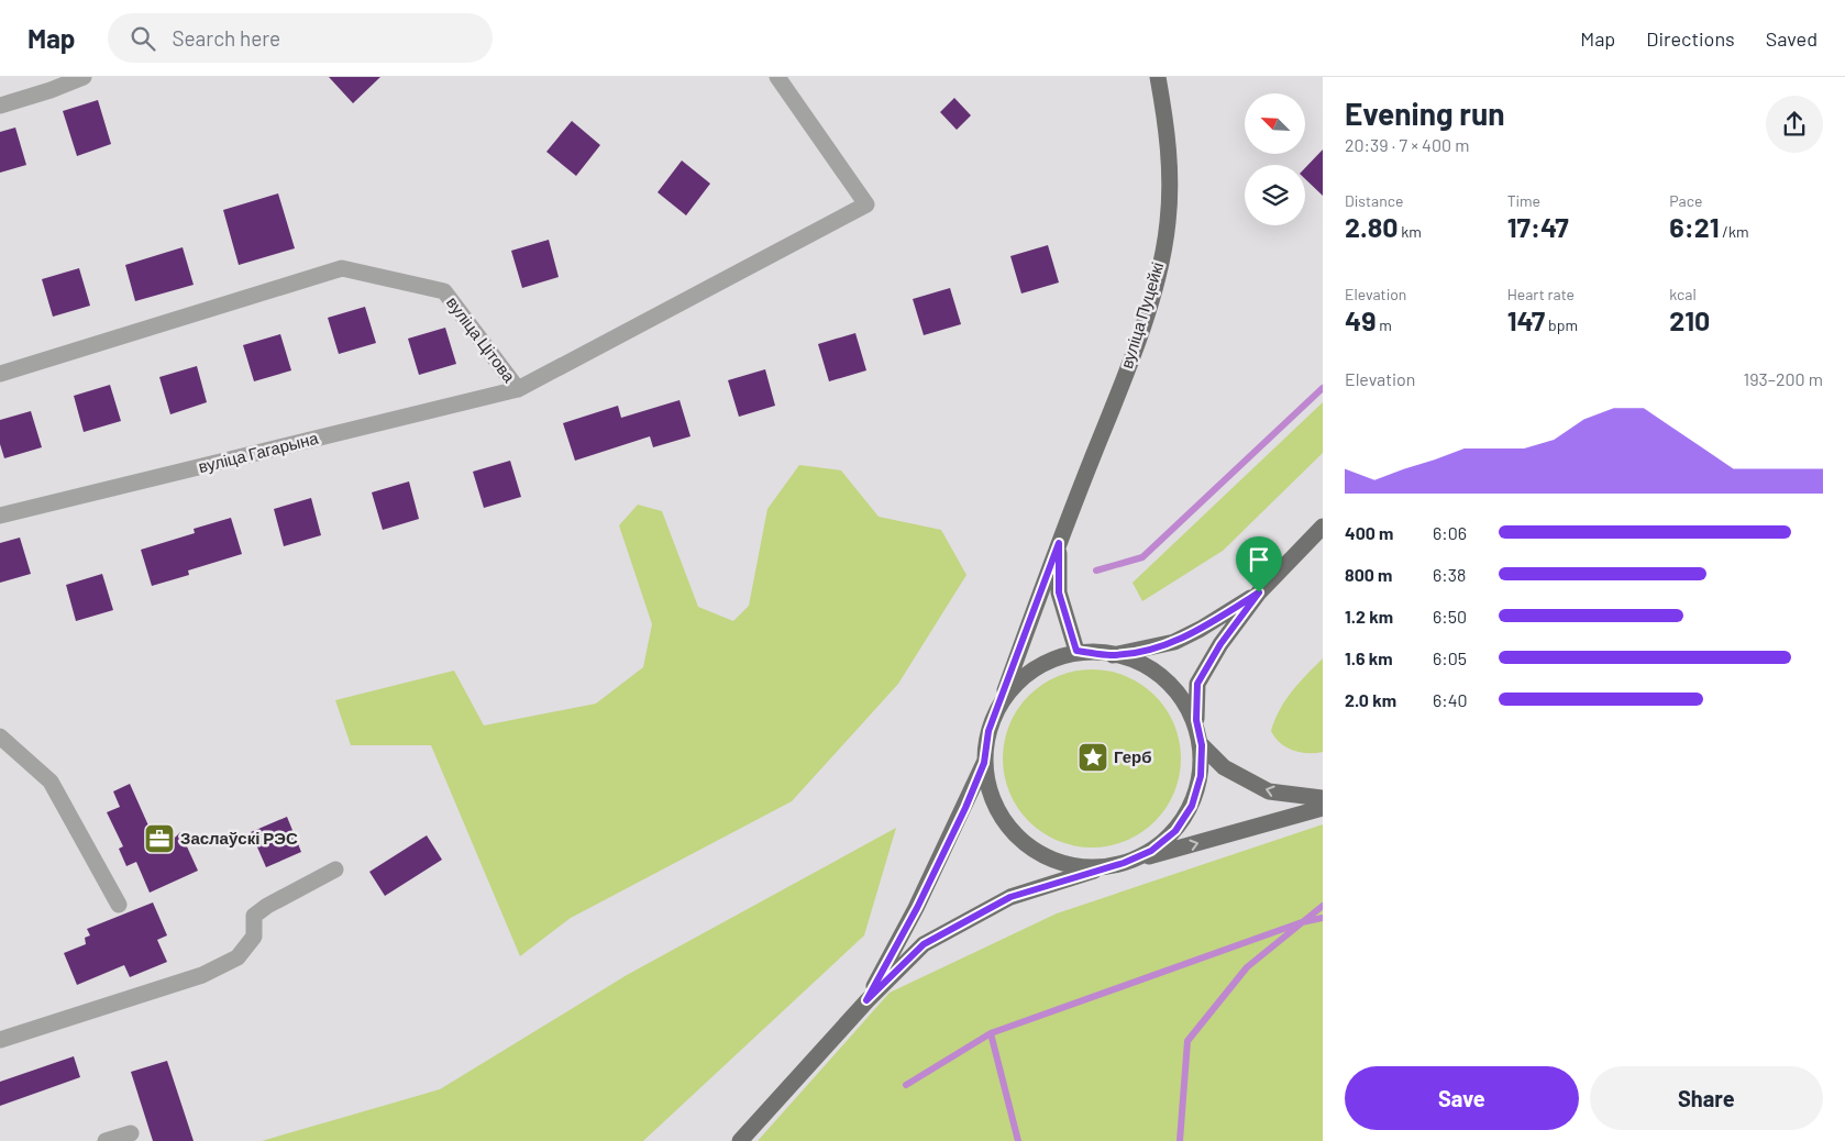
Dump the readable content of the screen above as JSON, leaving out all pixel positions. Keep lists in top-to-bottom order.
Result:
{
  "streets": {
    "main road": ["вуліца Пуцейкі"],
    "street": ["вуліца Цітова", "вуліца Гагарына"]
  },
  "crossings": [
    ["вуліца Цітова", "вуліца Гагарына"]
  ],
  "places": {
    "place": ["Герб"],
    "office": ["Заслаўскі РЭС"]
  },
  "north": "top left",
  "page": {
    "header": "Map",
    "search": "Search here",
    "nav": ["Map", "Directions", "Saved"],
    "heading": ["Evening run", "20:39 · 7 × 400 m"],
    "stats": [
      ["Distance", "2.80 km"],
      ["Time", "17:47"],
      ["Pace", "6:21 /km"],
      ["Elevation", "49 m"],
      ["Heart rate", "147 bpm"],
      ["kcal", "210"]
    ],
    "chart": ["Elevation", "193–200 m"],
    "list": [
      {
        "name": "400 m",
        "note": "6:06"
      },
      {
        "name": "800 m",
        "note": "6:38"
      },
      {
        "name": "1.2 km",
        "note": "6:50"
      },
      {
        "name": "1.6 km",
        "note": "6:05"
      },
      {
        "name": "2.0 km",
        "note": "6:40"
      }
    ],
    "buttons": ["Save", "Share"]
  }
}
